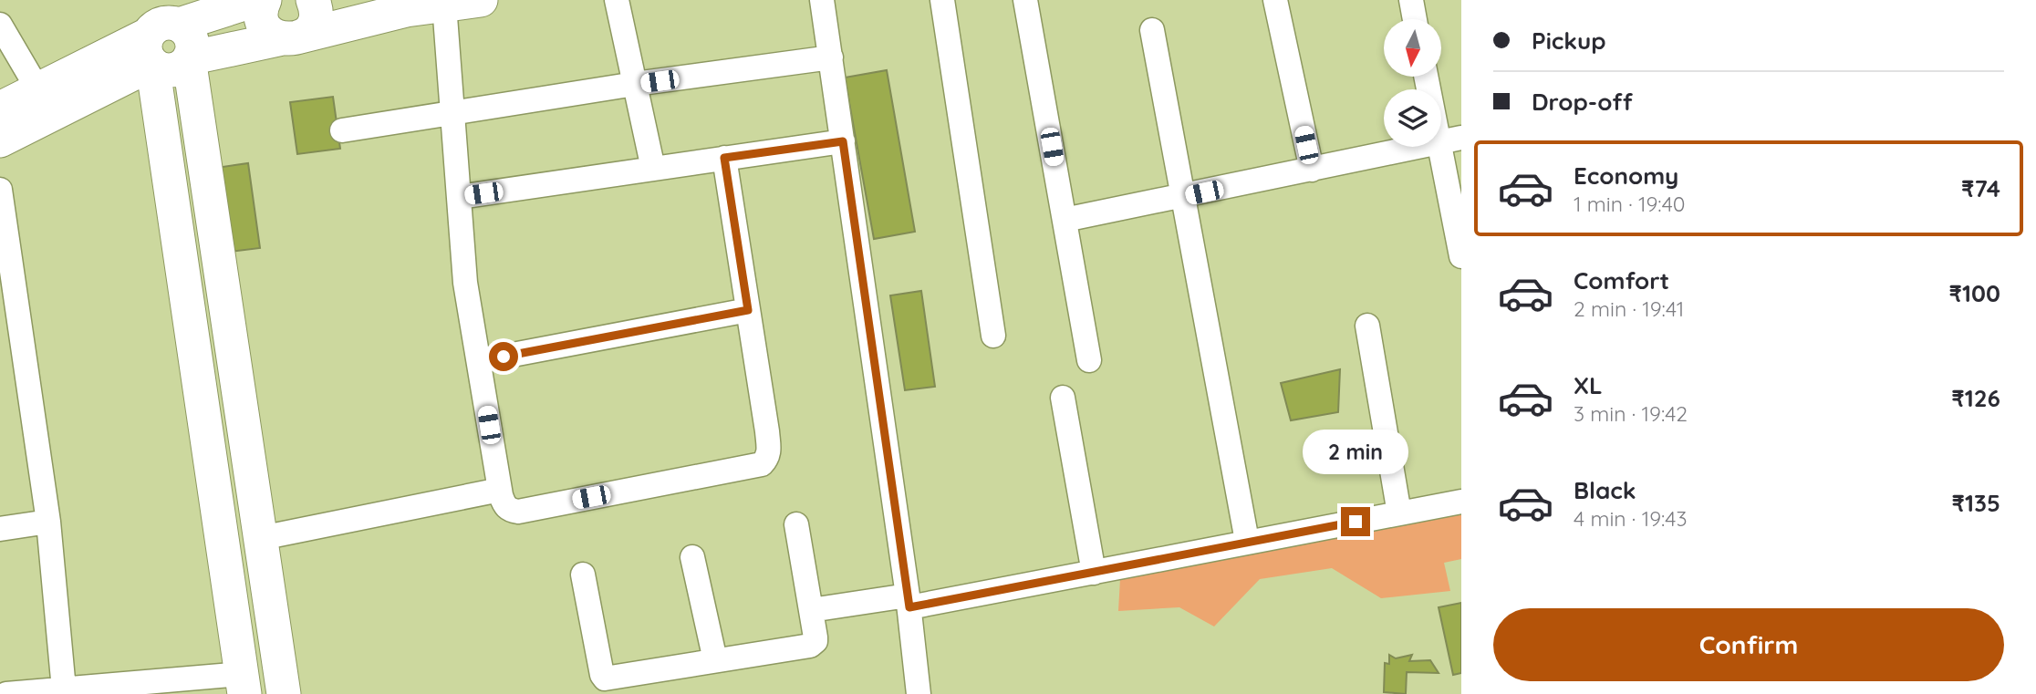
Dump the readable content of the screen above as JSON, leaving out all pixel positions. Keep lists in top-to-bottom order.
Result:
{
  "north": "bottom",
  "page": {
    "banner": ["Pickup", "Drop-off"],
    "list": [
      {
        "name": "Economy",
        "note": "1 min · 19:40",
        "value": "₹74"
      },
      {
        "name": "Comfort",
        "note": "2 min · 19:41",
        "value": "₹100"
      },
      {
        "name": "XL",
        "note": "3 min · 19:42",
        "value": "₹126"
      },
      {
        "name": "Black",
        "note": "4 min · 19:43",
        "value": "₹135"
      }
    ],
    "bubble": "2 min",
    "buttons": "Confirm"
  }
}
